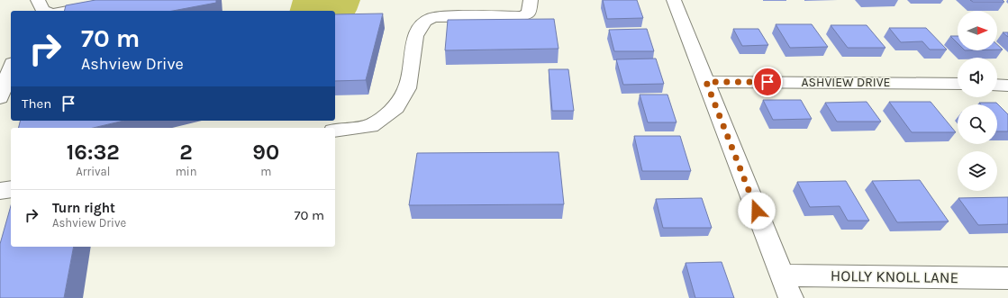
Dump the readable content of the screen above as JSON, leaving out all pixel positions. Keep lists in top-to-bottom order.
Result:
{
  "streets": {
    "street": ["ASHVIEW DRIVE", "HOLLY KNOLL LANE"]
  },
  "north": "right",
  "page": {
    "turn": ["70 m", "Ashview Drive"],
    "then": "Then",
    "eta": [
      "16:32",
      "Arrival",
      "2",
      "min",
      "90",
      "m"
    ],
    "list": [
      {
        "name": "Turn right",
        "note": "Ashview Drive",
        "value": "70 m"
      }
    ]
  }
}
